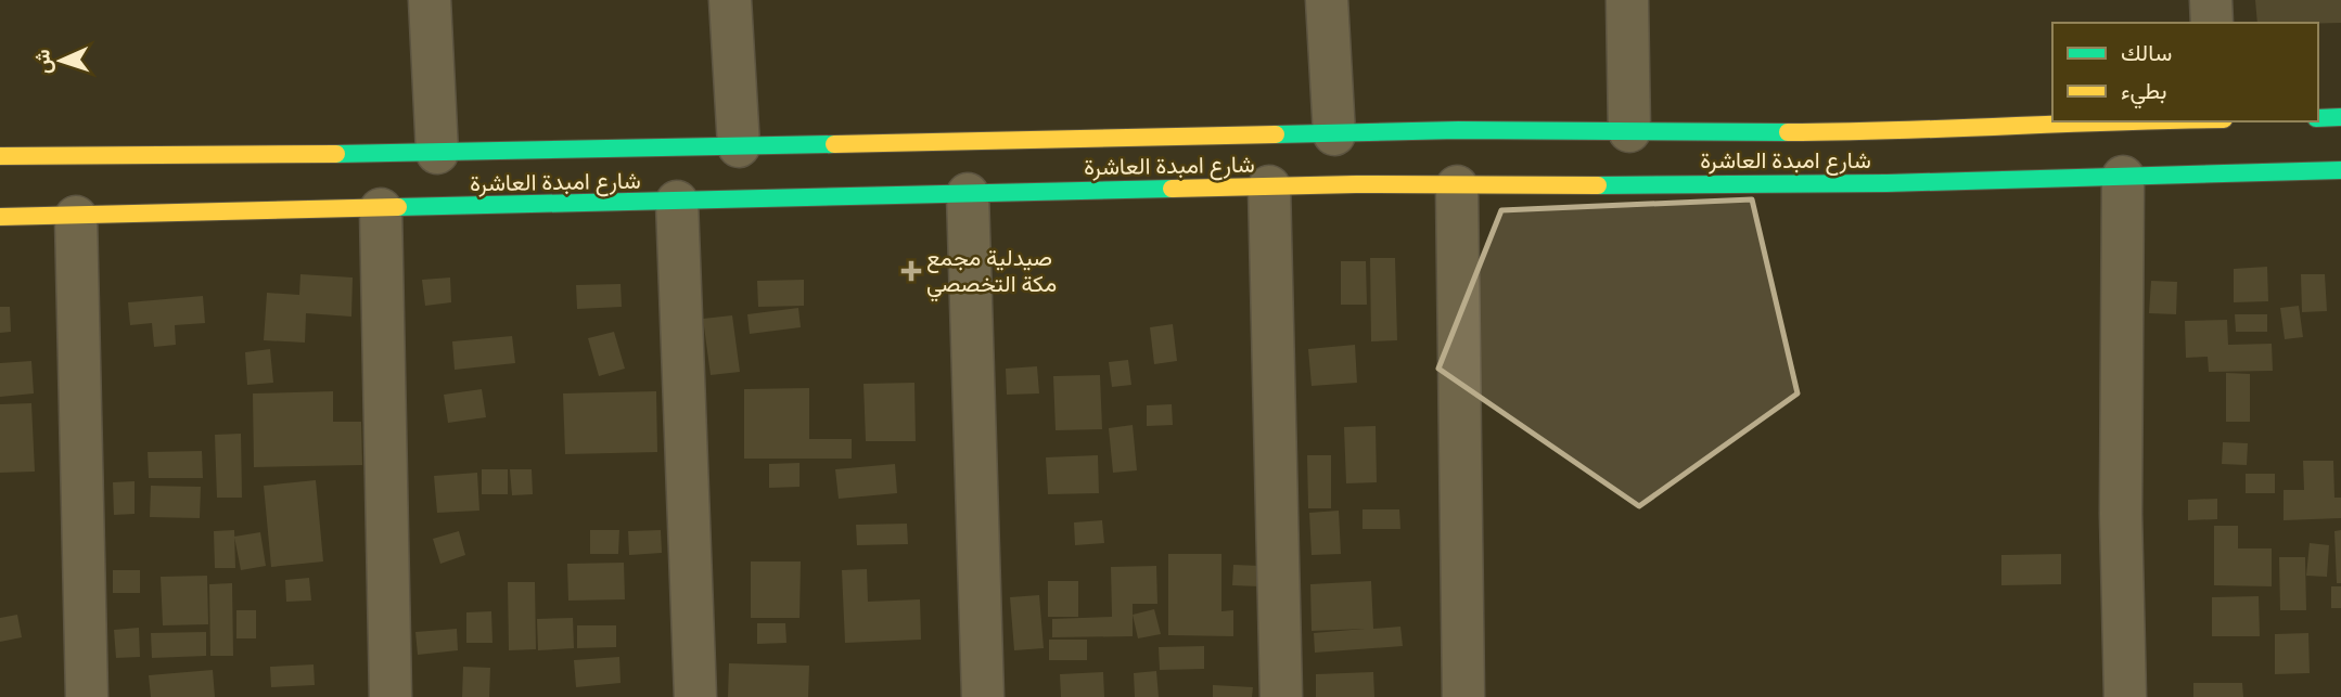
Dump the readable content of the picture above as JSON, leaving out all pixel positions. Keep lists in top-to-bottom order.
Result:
{
  "streets": {
    "main road": ["شارع امبدة العاشرة"]
  },
  "places": {
    "health": ["صيدلية مجمع مكة التخصصي"]
  },
  "legend": ["سالك", "بطيء"],
  "north": "left"
}
